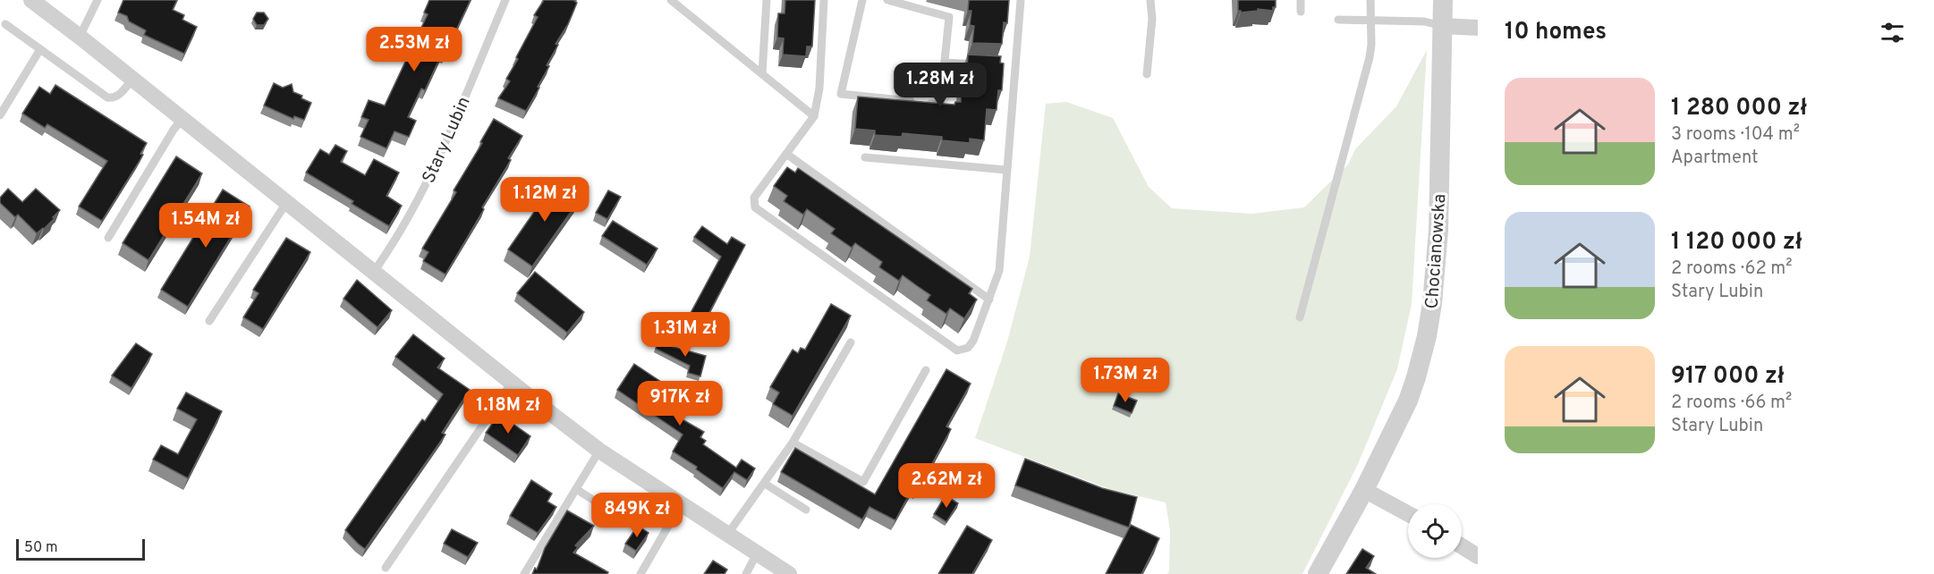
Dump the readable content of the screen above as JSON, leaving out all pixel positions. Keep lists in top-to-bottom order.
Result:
{
  "streets": {
    "street": ["Chocianowska"],
    "lane": ["Stary Lubin"]
  },
  "scale_bar": "50 m",
  "page": {
    "heading": "10 homes",
    "price": [
      "2.53M zł",
      "1.28M zł",
      "1.12M zł",
      "1.54M zł",
      "1.31M zł",
      "1.73M zł",
      "917K zł",
      "1.18M zł",
      "2.62M zł",
      "849K zł"
    ],
    "list": [
      {
        "name": "1 280 000 zł",
        "note": "3 rooms · 104 m² · Apartment"
      },
      {
        "name": "1 120 000 zł",
        "note": "2 rooms · 62 m² · Stary Lubin"
      },
      {
        "name": "917 000 zł",
        "note": "2 rooms · 66 m² · Stary Lubin"
      }
    ],
    "scale": "50 m"
  }
}
